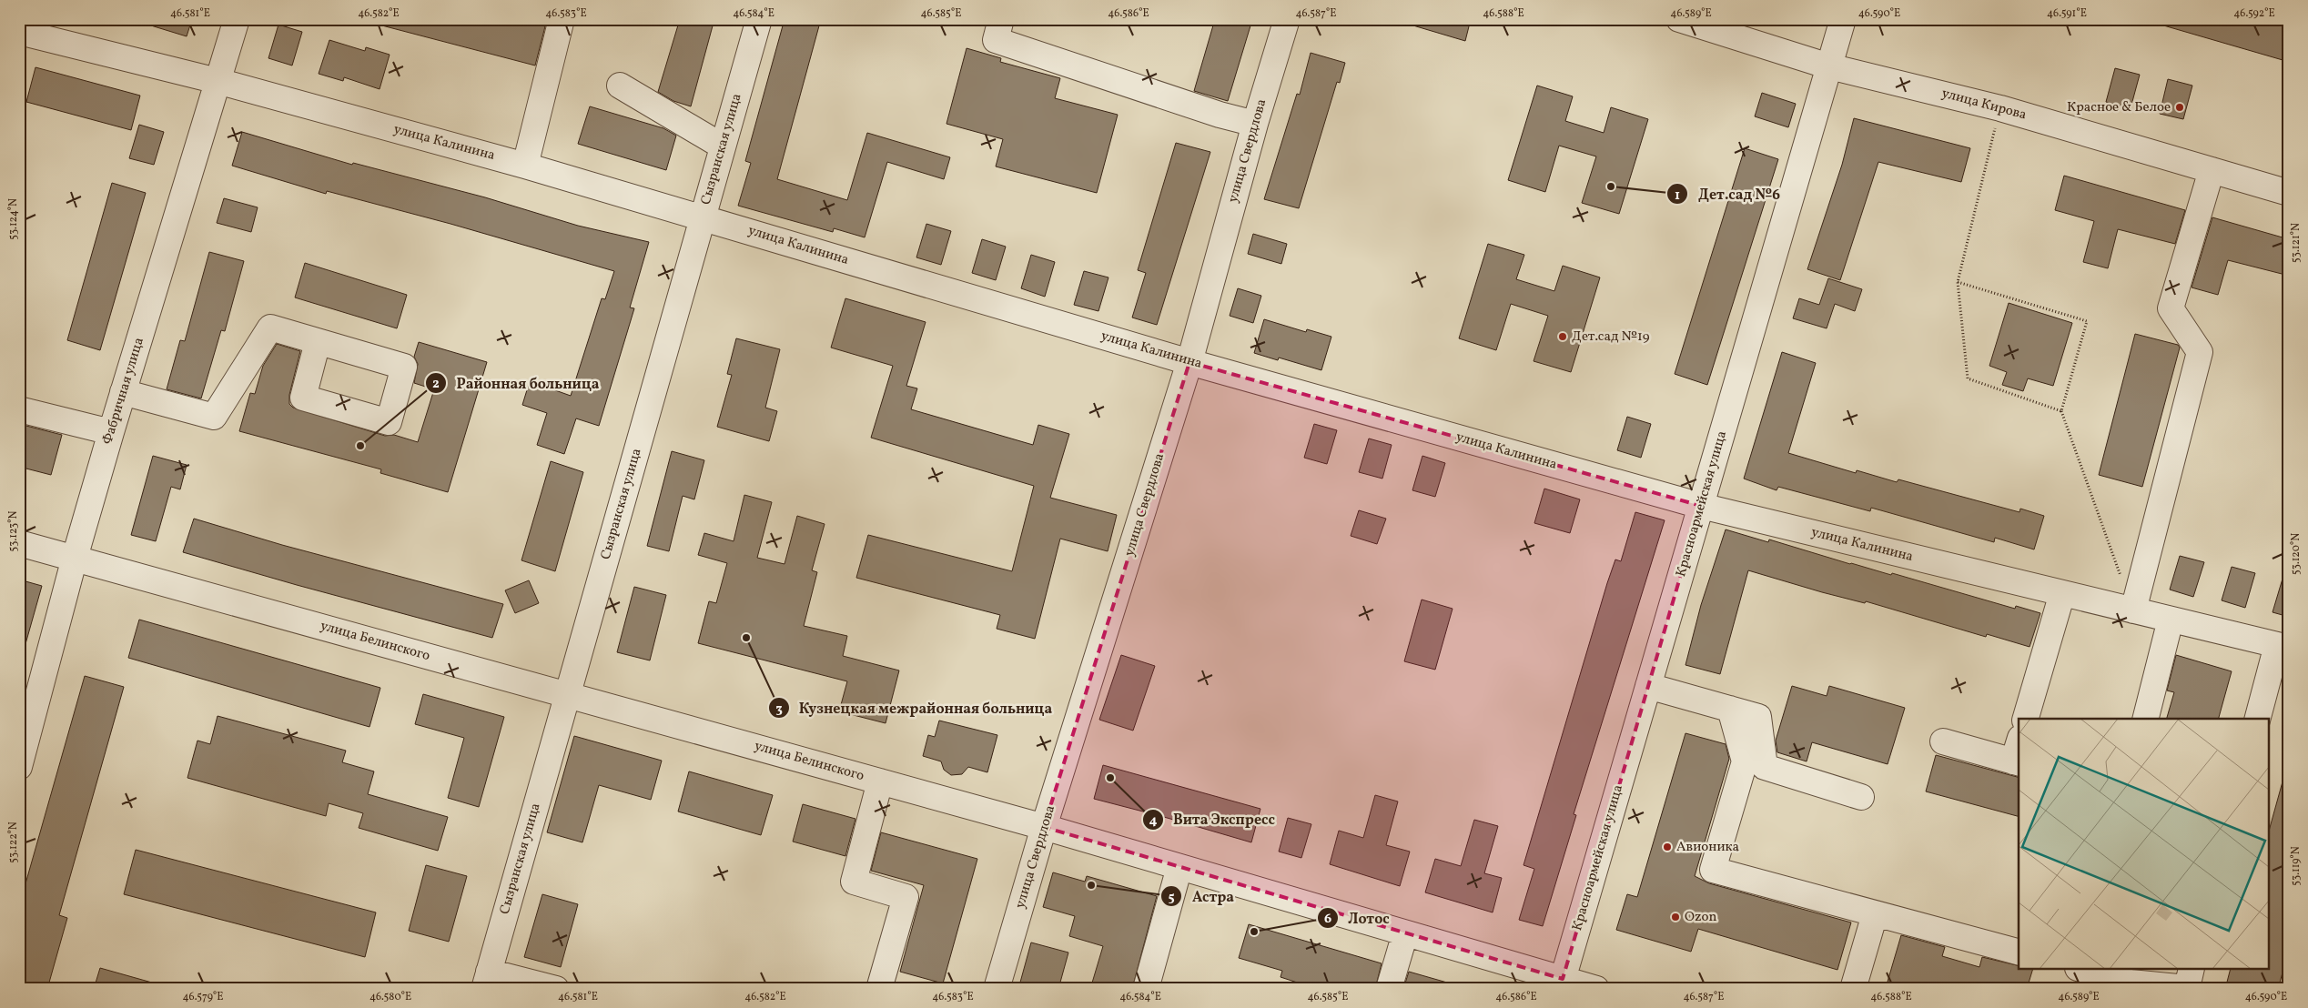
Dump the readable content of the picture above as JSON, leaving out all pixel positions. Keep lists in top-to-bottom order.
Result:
{
  "streets": {
    "street": [
      "улица Кирова",
      "улица Калинина",
      "Сызранская улица",
      "улица Свердлова",
      "Фабричная улица",
      "Красноармейская улица",
      "улица Белинского"
    ]
  },
  "crossings": [
    ["улица Кирова", "Красноармейская улица"],
    ["улица Калинина", "Сызранская улица"],
    ["улица Калинина", "улица Свердлова"],
    ["улица Калинина", "Фабричная улица"],
    ["улица Калинина", "Красноармейская улица"],
    ["Сызранская улица", "улица Белинского"],
    ["улица Свердлова", "улица Белинского"],
    ["Фабричная улица", "улица Белинского"],
    ["Красноармейская улица", "улица Белинского"]
  ],
  "places": [
    "Красное & Белое",
    "Дет.сад №6",
    "Дет.сад №19",
    "Районная больница",
    "Кузнецкая межрайонная больница",
    "Вита Экспресс",
    "Авионика",
    "Астра",
    "Ozon",
    "Лотос"
  ],
  "coordinates": [
    "46.581°E",
    "46.582°E",
    "46.583°E",
    "46.584°E",
    "46.585°E",
    "46.586°E",
    "46.587°E",
    "46.588°E",
    "46.589°E",
    "46.590°E",
    "46.591°E",
    "46.592°E",
    "53.124°N",
    "53.121°N",
    "53.123°N",
    "53.120°N",
    "53.122°N",
    "53.119°N",
    "46.579°E",
    "46.580°E"
  ]
}
